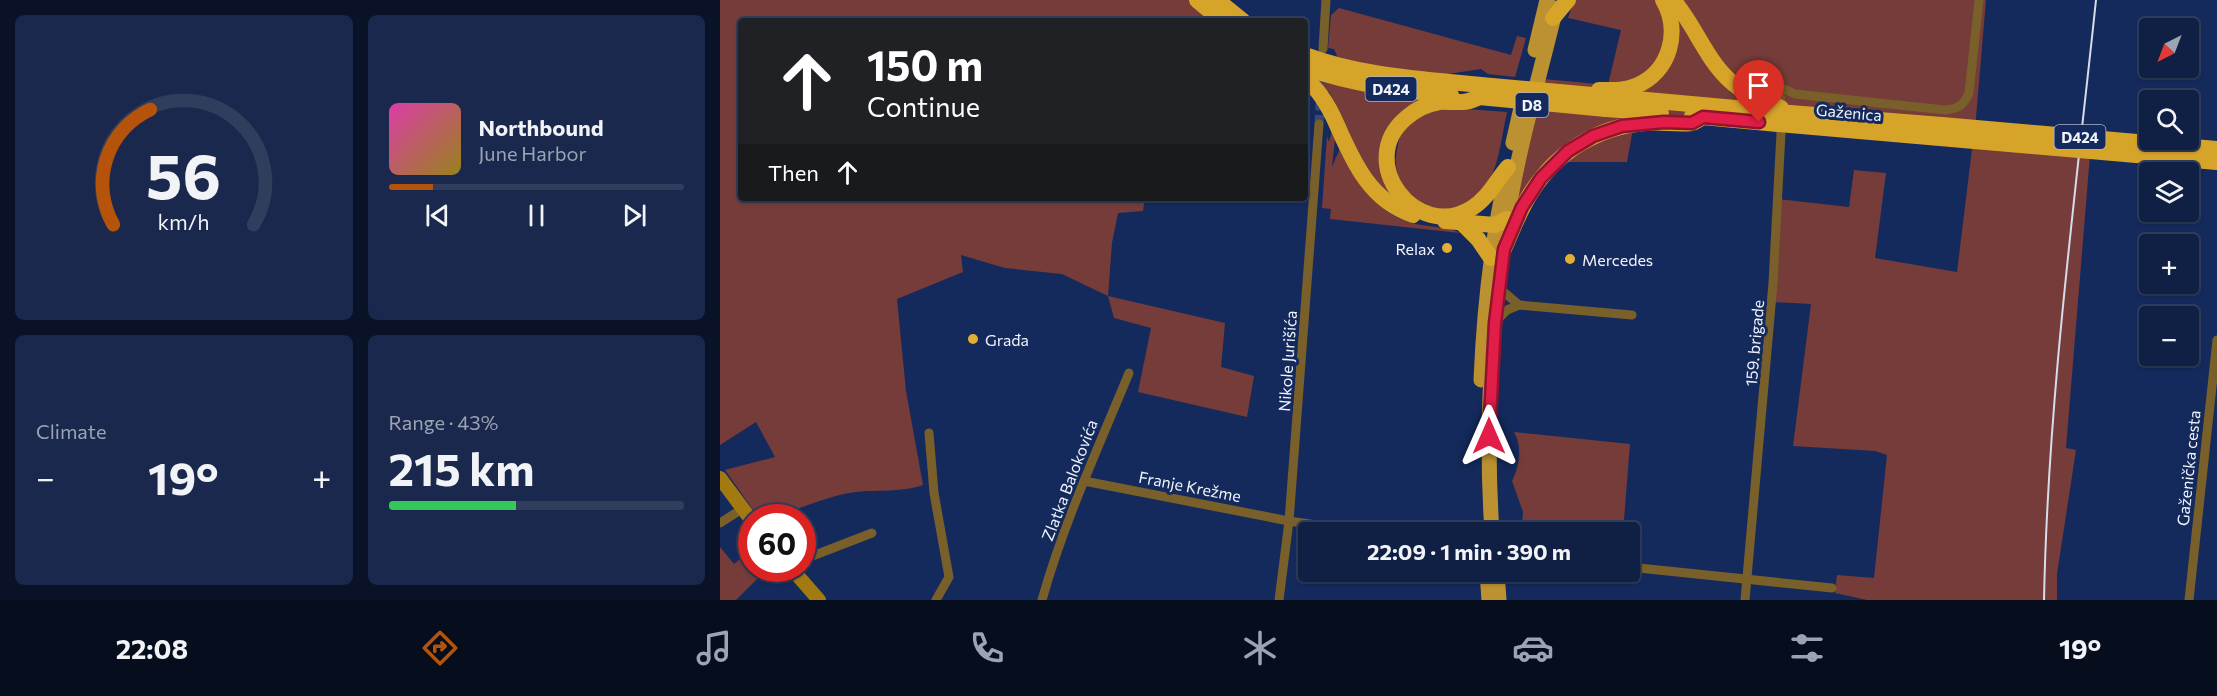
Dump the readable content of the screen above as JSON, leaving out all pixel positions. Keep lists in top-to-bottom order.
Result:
{
  "streets": {
    "highway": ["D424", "Gaženica"],
    "main road": ["D8"],
    "street": [
      "159. brigade",
      "Nikole Jurišića",
      "Gaženička cesta",
      "Zlatka Balokovića",
      "Franje Krežme"
    ]
  },
  "crossings": [
    ["D424", "Gaženica"],
    ["Nikole Jurišića", "Franje Krežme"],
    ["Zlatka Balokovića", "Franje Krežme"]
  ],
  "places": ["Relax", "Mercedes", "Građa"],
  "north": "bottom left",
  "page": {
    "map_buttons": ["+", "−"],
    "turn": ["150 m", "Continue"],
    "song": ["Northbound", "June Harbor"],
    "then": "Then",
    "tile": [
      "Climate",
      ["Range · 43%", "215 km"]
    ],
    "heat": ["−", "19°", "+"],
    "limit": "60",
    "trip": "22:09 · 1 min · 390 m",
    "tabs": ["22:08", "19°"],
    "gauge": ["56", "km/h"]
  }
}
